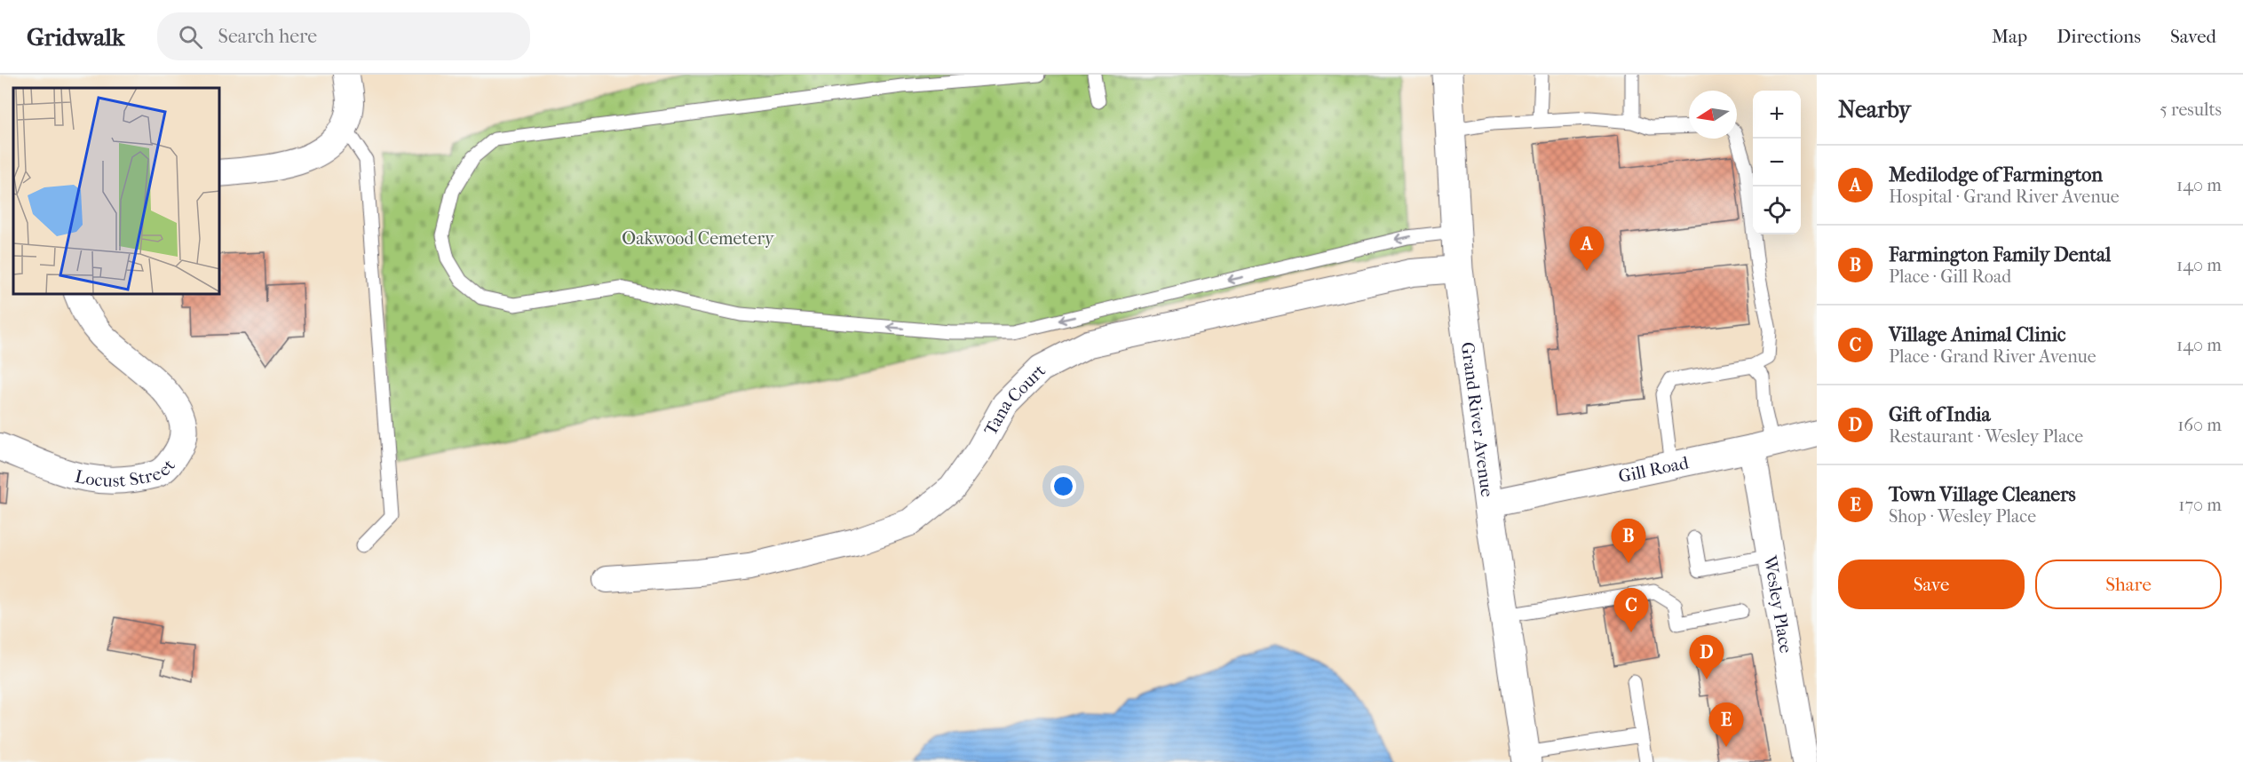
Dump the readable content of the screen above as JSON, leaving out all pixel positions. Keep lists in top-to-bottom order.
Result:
{
  "streets": {
    "main road": ["Grand River Avenue"],
    "street": [
      "Tana Court",
      "Locust Street",
      "Gill Road",
      "Wesley Place"
    ]
  },
  "crossings": [
    ["Tana Court", "Grand River Avenue"],
    ["Grand River Avenue", "Gill Road"],
    ["Gill Road", "Wesley Place"]
  ],
  "parks": ["Oakwood Cemetery"],
  "north": "left",
  "page": {
    "header": "Gridwalk",
    "search": "Search here",
    "nav": ["Map", "Directions", "Saved"],
    "heading": ["Nearby", "5 results"],
    "map_buttons": ["+", "−"],
    "list": [
      {
        "mark": "A",
        "name": "Medilodge of Farmington",
        "note": "Hospital · Grand River Avenue",
        "value": "140 m"
      },
      {
        "mark": "B",
        "name": "Farmington Family Dental",
        "note": "Place · Gill Road",
        "value": "140 m"
      },
      {
        "mark": "C",
        "name": "Village Animal Clinic",
        "note": "Place · Grand River Avenue",
        "value": "140 m"
      },
      {
        "mark": "D",
        "name": "Gift of India",
        "note": "Restaurant · Wesley Place",
        "value": "160 m"
      },
      {
        "mark": "E",
        "name": "Town Village Cleaners",
        "note": "Shop · Wesley Place",
        "value": "170 m"
      }
    ],
    "pins": [
      "A",
      "B",
      "C",
      "D",
      "E"
    ],
    "buttons": ["Save", "Share"]
  }
}
